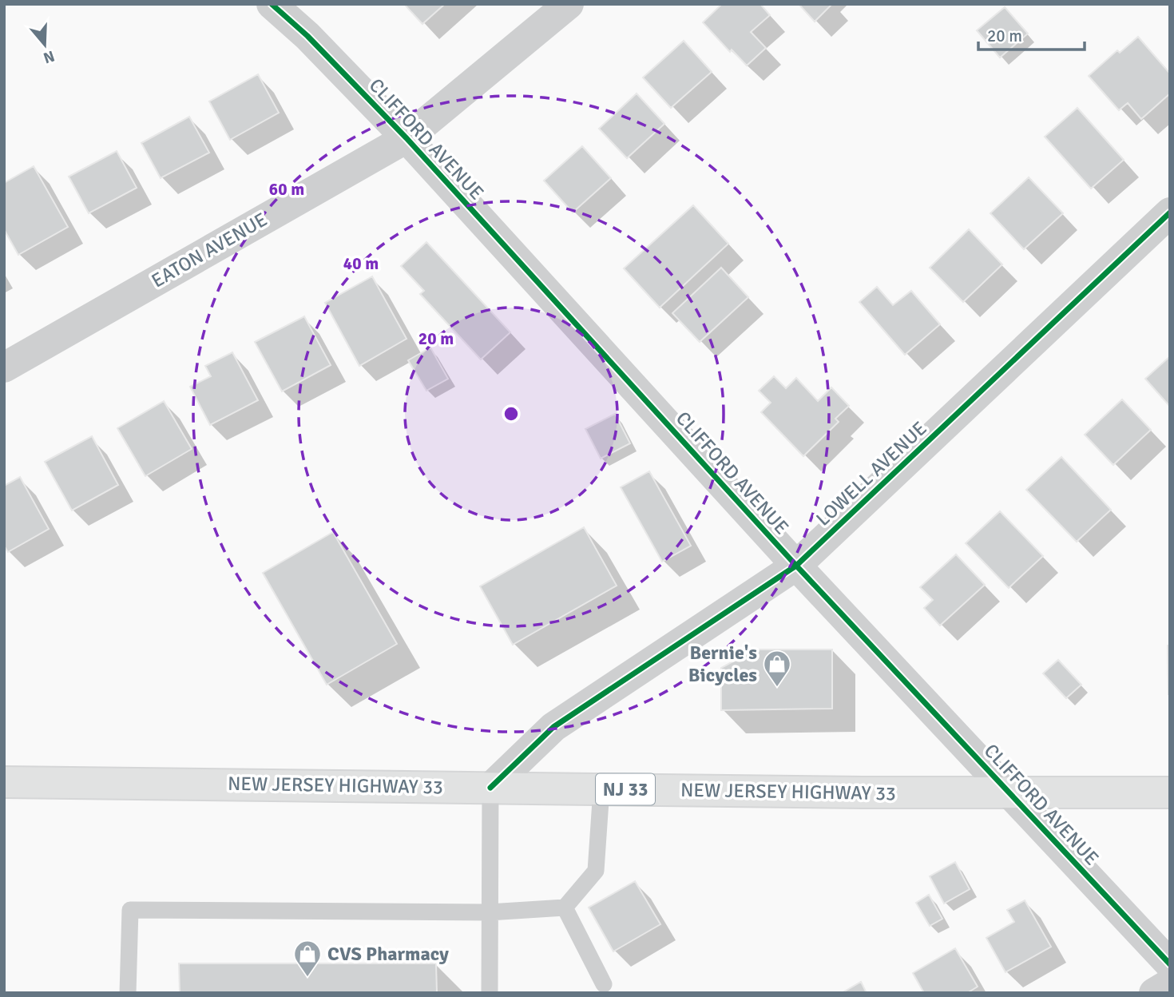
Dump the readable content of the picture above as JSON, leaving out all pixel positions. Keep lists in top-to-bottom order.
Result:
{
  "streets": {
    "main road": ["NEW JERSEY HIGHWAY 33", "NJ 33"],
    "street": ["CLIFFORD AVENUE", "EATON AVENUE", "LOWELL AVENUE"]
  },
  "crossings": [
    ["CLIFFORD AVENUE", "EATON AVENUE"],
    ["CLIFFORD AVENUE", "LOWELL AVENUE"],
    ["CLIFFORD AVENUE", "NEW JERSEY HIGHWAY 33"],
    ["LOWELL AVENUE", "NEW JERSEY HIGHWAY 33"]
  ],
  "places": {
    "shop": ["Bernie's Bicycles", "CVS Pharmacy"]
  },
  "scale_bar": "20 m",
  "north": "bottom",
  "rings": ["60 m", "40 m", "20 m"]
}
